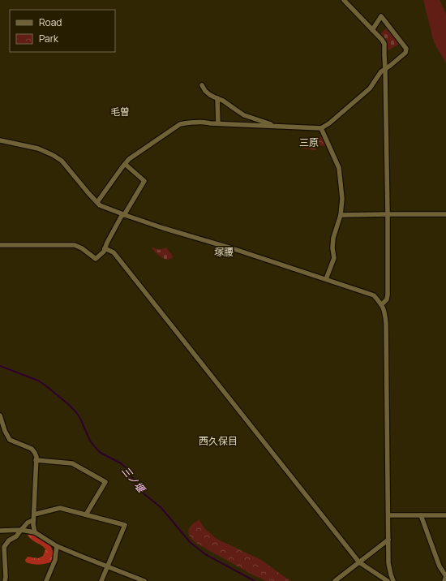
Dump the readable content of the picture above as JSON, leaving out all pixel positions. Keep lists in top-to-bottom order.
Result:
{
  "districts": [
    "毛曽",
    "三原",
    "塚腰",
    "西久保目"
  ],
  "water": ["三ノ堰"],
  "legend": ["Road", "Park"]
}
